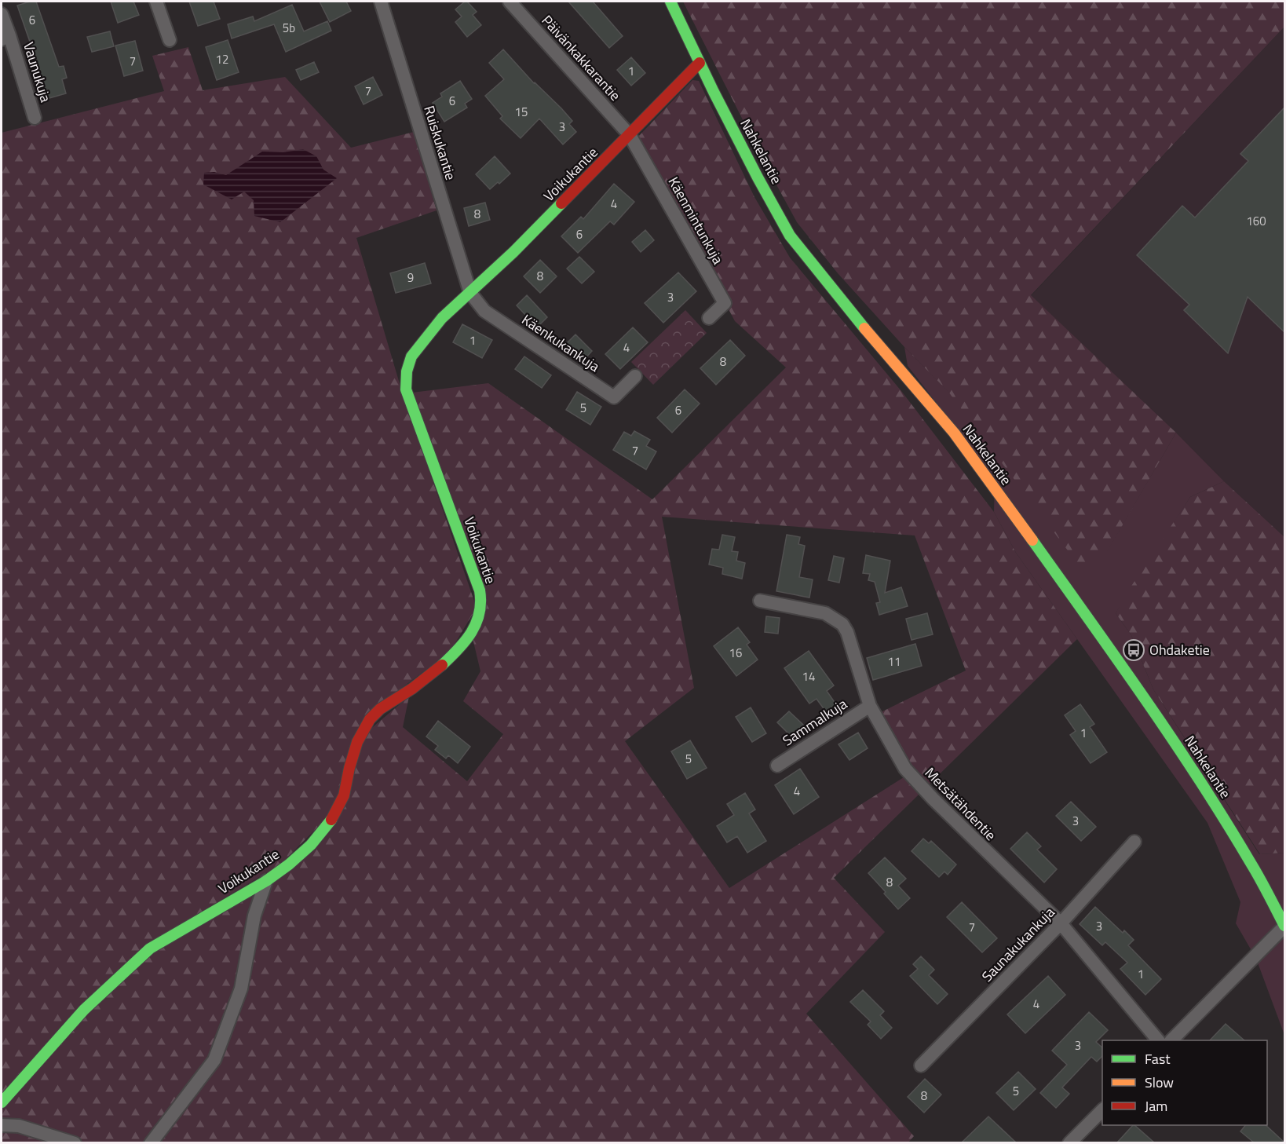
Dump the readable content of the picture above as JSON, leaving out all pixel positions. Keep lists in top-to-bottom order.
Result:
{
  "streets": {
    "street": [
      "Päivänkakkarantie",
      "Vaunukuja",
      "Ruiskukantie",
      "Nahkelantie",
      "Voikukantie",
      "Käenmintunkuja",
      "Käenkukankuja",
      "Sammalkuja",
      "Metsätähdentie",
      "Saunakukankuja"
    ]
  },
  "crossings": [
    ["Päivänkakkarantie", "Voikukantie"],
    ["Päivänkakkarantie", "Käenmintunkuja"],
    ["Ruiskukantie", "Voikukantie"],
    ["Ruiskukantie", "Käenkukankuja"],
    ["Nahkelantie", "Voikukantie"],
    ["Voikukantie", "Käenmintunkuja"],
    ["Voikukantie", "Käenkukankuja"],
    ["Sammalkuja", "Metsätähdentie"],
    ["Metsätähdentie", "Saunakukankuja"]
  ],
  "places": {
    "bus stop": ["Ohdaketie"]
  },
  "house_numbers": [
    "6",
    "5b",
    "12",
    "7",
    "1",
    "7",
    "6",
    "15",
    "3",
    "4",
    "8",
    "160",
    "6",
    "8",
    "9",
    "3",
    "1",
    "4",
    "8",
    "5",
    "6",
    "7",
    "16",
    "11",
    "14",
    "1",
    "5",
    "4",
    "3",
    "8",
    "3",
    "7",
    "1",
    "4",
    "3",
    "5",
    "8"
  ],
  "legend": ["Fast", "Slow", "Jam"]
}
